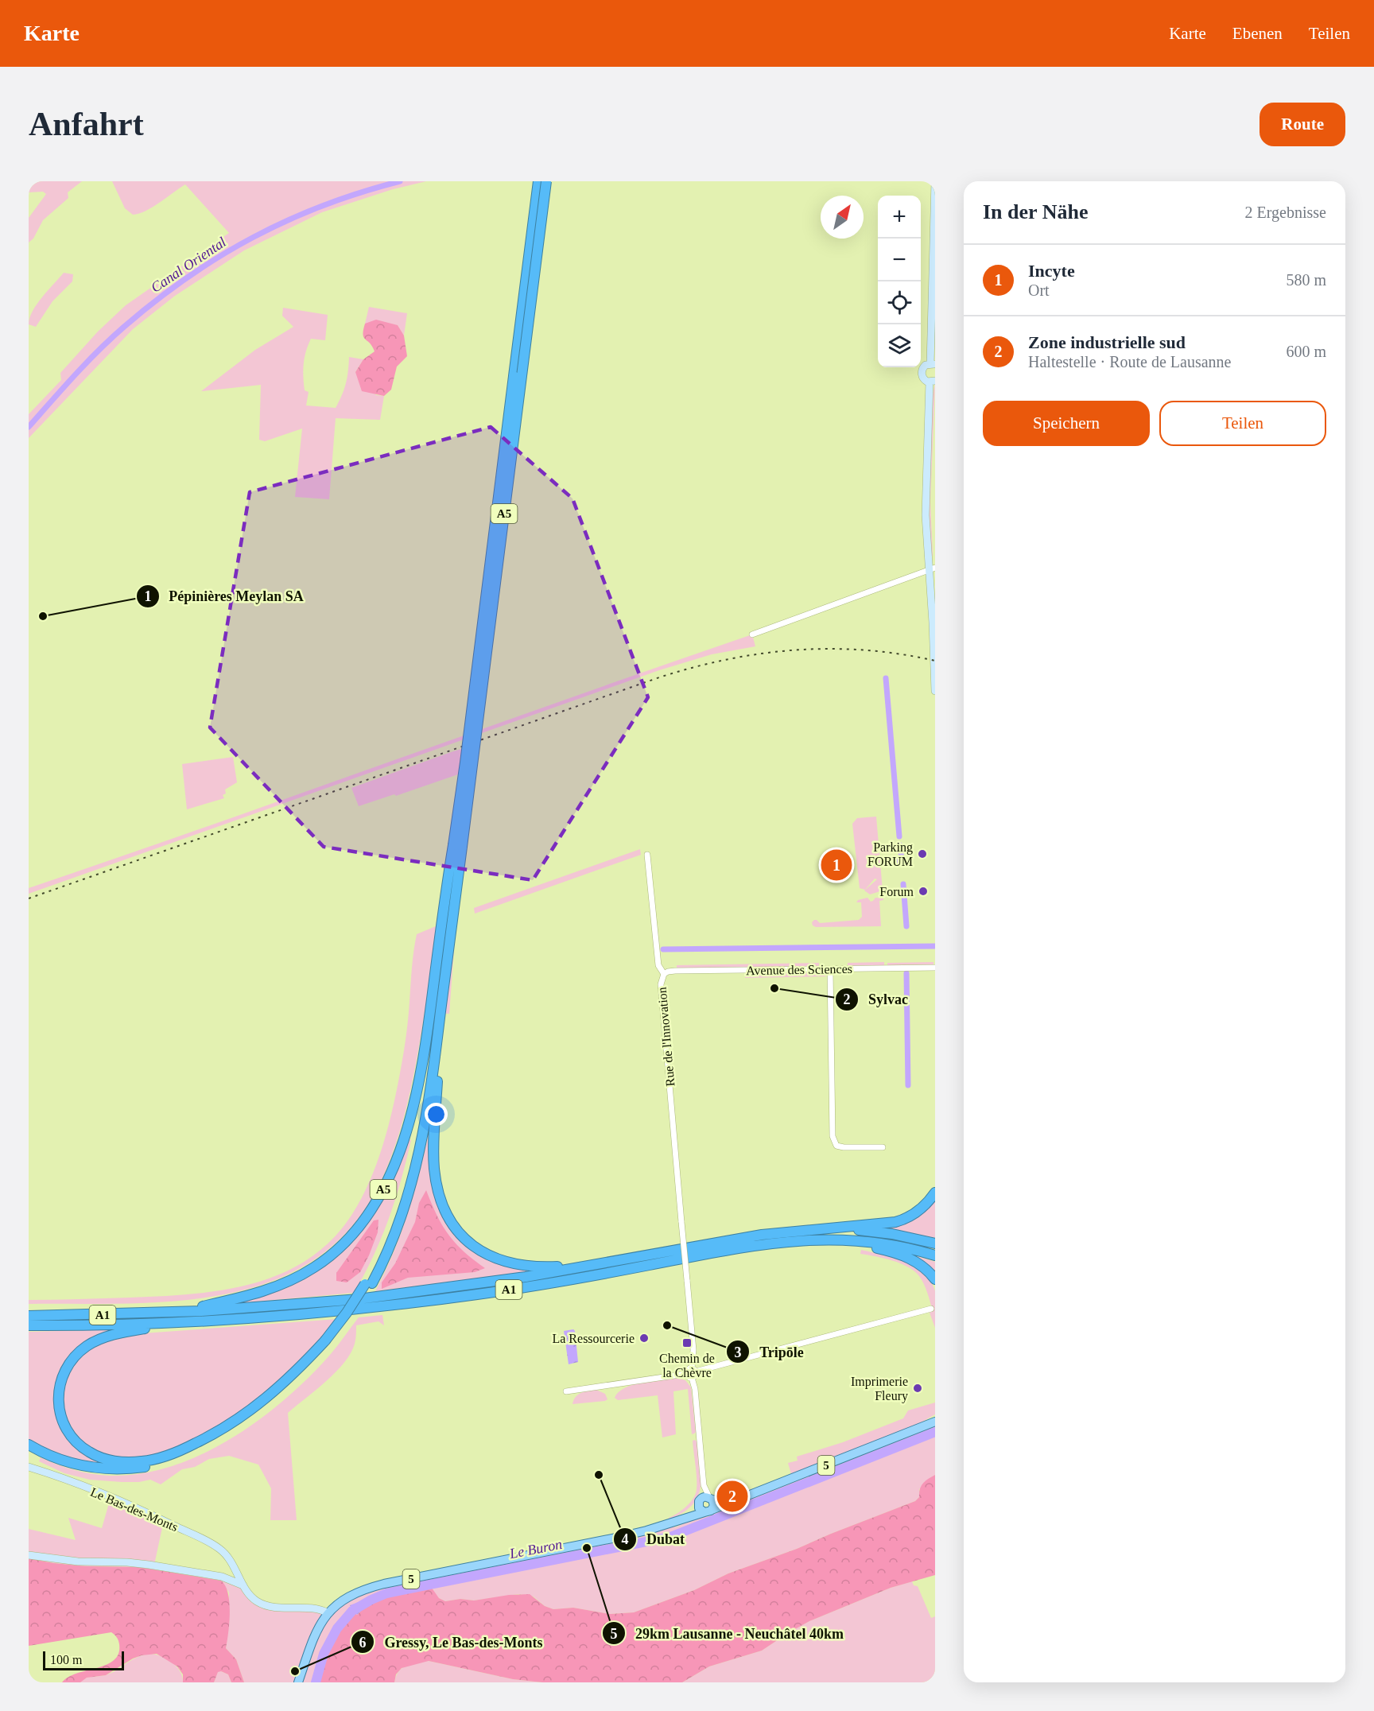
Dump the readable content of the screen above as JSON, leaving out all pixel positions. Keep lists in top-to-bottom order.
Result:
{
  "streets": {
    "highway": ["A5", "A1"],
    "main road": ["5"],
    "street": ["Avenue des Sciences", "Rue de l'Innovation", "Le Bas-des-Monts"]
  },
  "crossings": [
    ["A5", "A1"],
    ["Avenue des Sciences", "Rue de l'Innovation"],
    ["5", "Le Bas-des-Monts"]
  ],
  "water": ["Canal Oriental", "Le Buron"],
  "places": {
    "other": [
      "Pépinières Meylan SA",
      "Parking FORUM",
      "Forum",
      "Sylvac",
      "Tripōle",
      "La Ressourcerie",
      "Imprimerie Fleury",
      "Dubat",
      "29km Lausanne - Neuchâtel 40km",
      "Gressy, Le Bas-des-Monts"
    ],
    "transit": ["Chemin de la Chèvre"]
  },
  "scale_bar": "100 m",
  "north": "top right",
  "page": {
    "header": "Karte",
    "nav": ["Karte", "Ebenen", "Teilen"],
    "buttons": [
      "Route",
      ["Speichern", "Teilen"]
    ],
    "title": "Anfahrt",
    "heading": ["In der Nähe", "2 Ergebnisse"],
    "map_buttons": ["+", "−"],
    "list": [
      {
        "mark": "1",
        "name": "Incyte",
        "note": "Ort",
        "value": "580 m"
      },
      {
        "mark": "2",
        "name": "Zone industrielle sud",
        "note": "Haltestelle · Route de Lausanne",
        "value": "600 m"
      }
    ],
    "pins": ["1", "2"],
    "scale": "100 m"
  }
}
